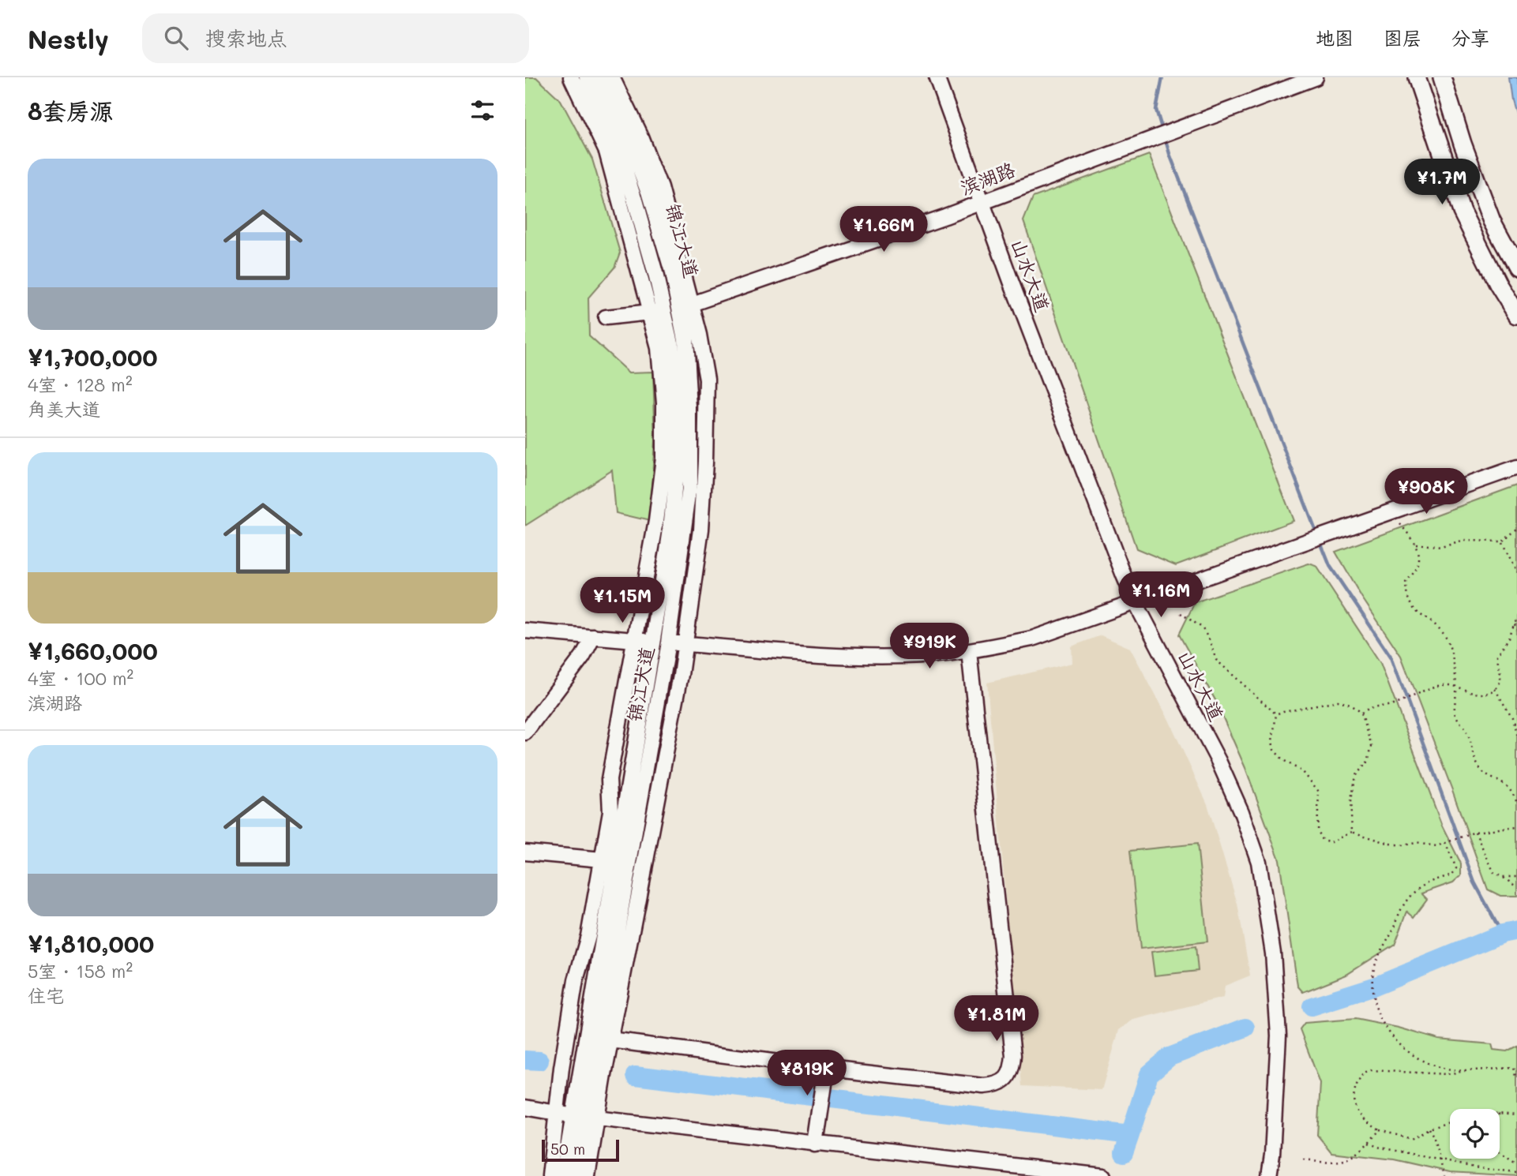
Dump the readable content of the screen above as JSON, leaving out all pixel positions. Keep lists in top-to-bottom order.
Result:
{
  "streets": {
    "street": ["滨湖路", "锦江大道", "山水大道"]
  },
  "crossings": [
    ["滨湖路", "锦江大道"],
    ["滨湖路", "山水大道"]
  ],
  "scale_bar": "50 m",
  "page": {
    "header": "Nestly",
    "search": "搜索地点",
    "nav": ["地图", "图层", "分享"],
    "heading": "8套房源",
    "list": [
      {
        "name": "¥1,700,000",
        "note": "4室 · 128 m² · 角美大道"
      },
      {
        "name": "¥1,660,000",
        "note": "4室 · 100 m² · 滨湖路"
      },
      {
        "name": "¥1,810,000",
        "note": "5室 · 158 m² · 住宅"
      }
    ],
    "price": [
      "¥1.7M",
      "¥1.66M",
      "¥908K",
      "¥1.16M",
      "¥1.15M",
      "¥919K",
      "¥1.81M",
      "¥819K"
    ],
    "scale": "50 m"
  }
}
